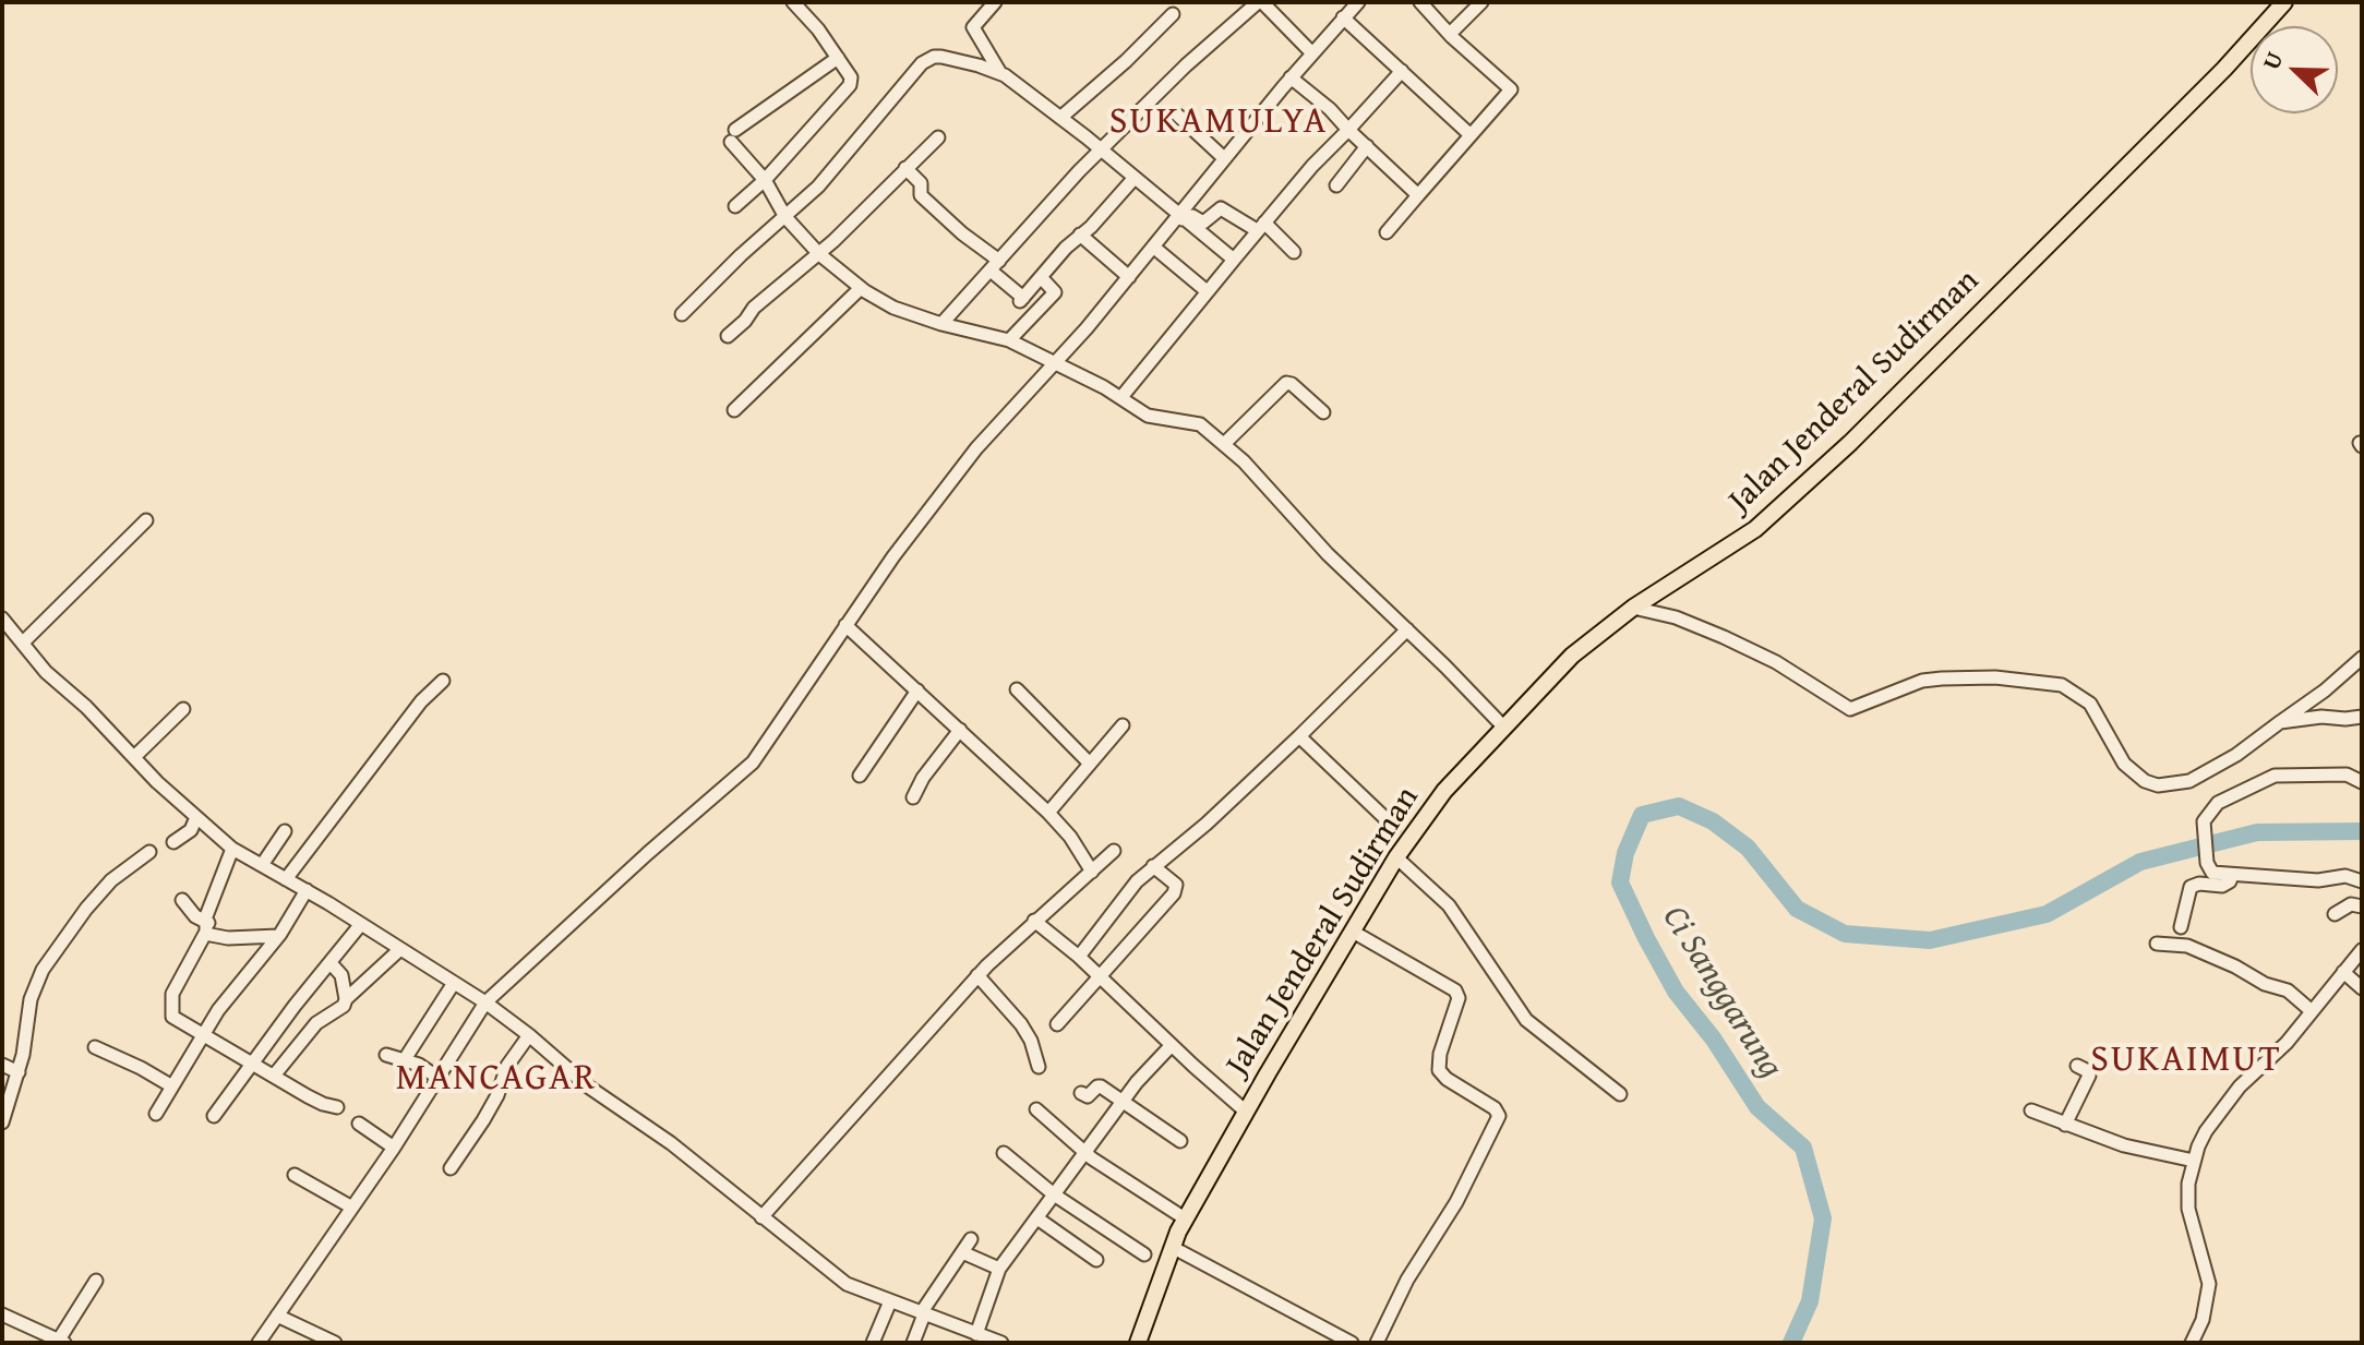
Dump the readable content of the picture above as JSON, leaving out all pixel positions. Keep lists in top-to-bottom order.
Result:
{
  "streets": {
    "main road": ["Jalan Jenderal Sudirman"]
  },
  "districts": ["SUKAMULYA", "SUKAIMUT", "MANCAGAR"],
  "water": ["Ci Sanggarung"],
  "north": "top left"
}
